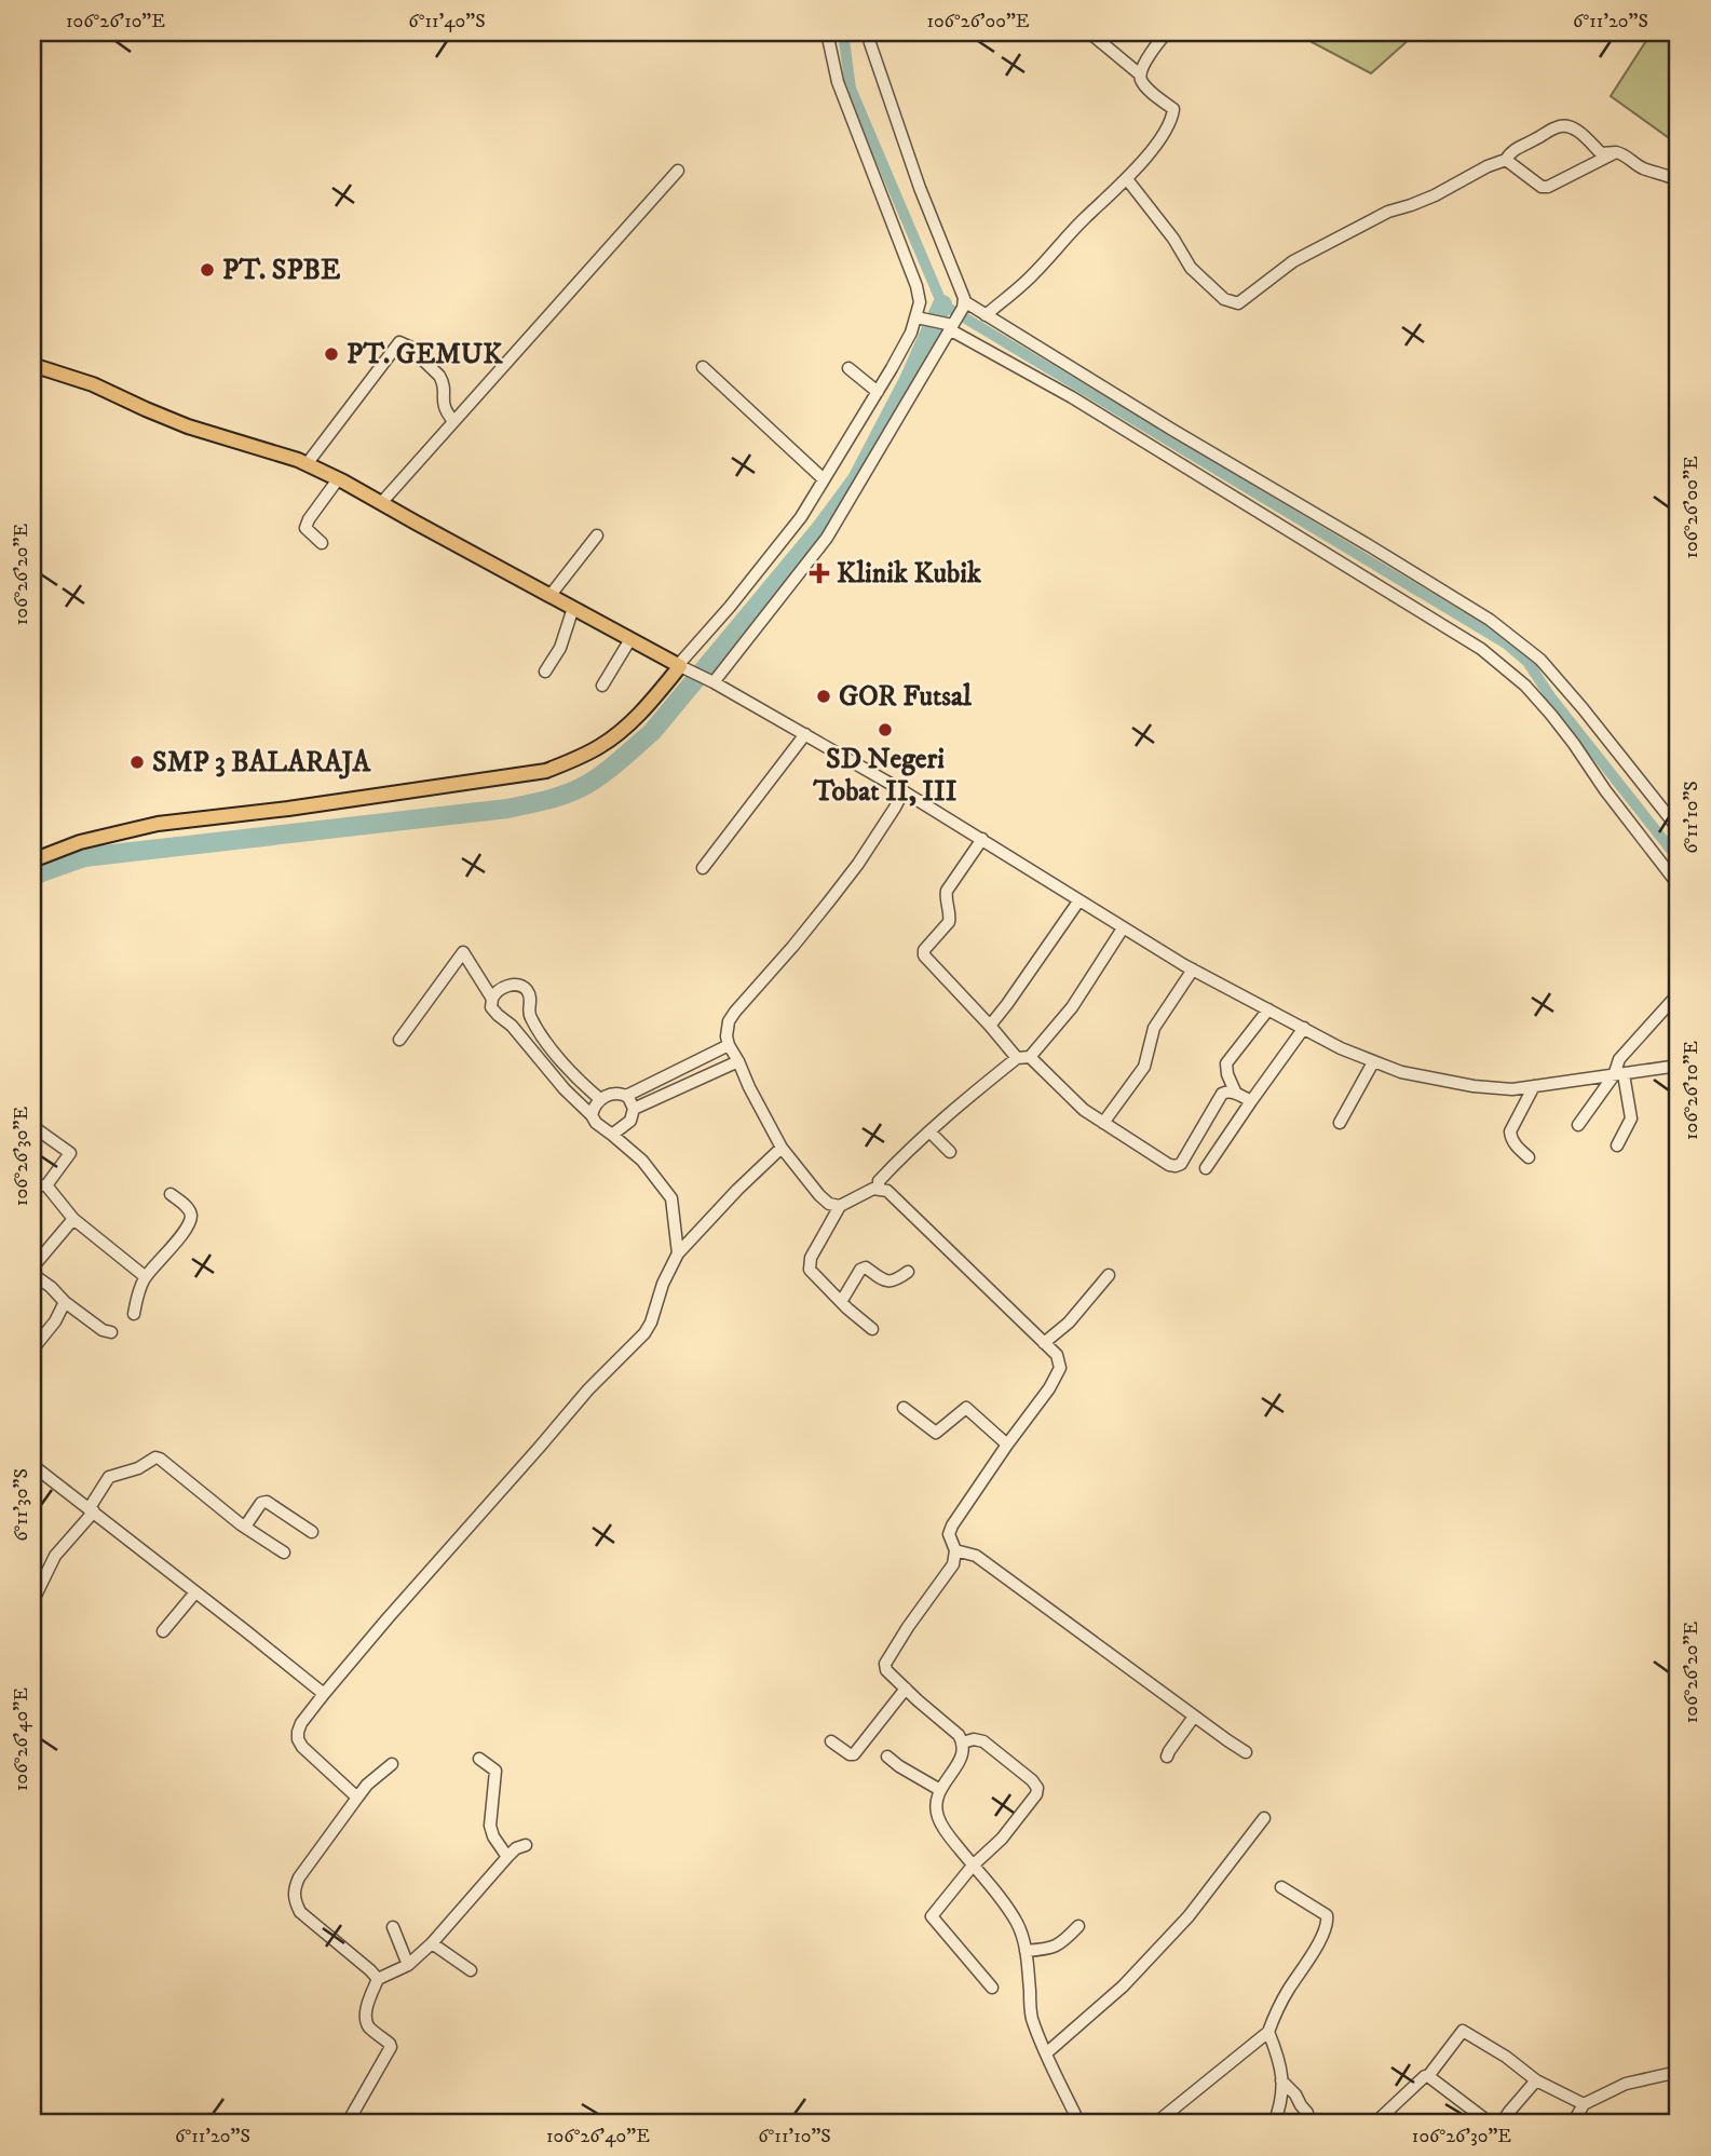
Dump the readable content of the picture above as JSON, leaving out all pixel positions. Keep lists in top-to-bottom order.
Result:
{
  "places": {
    "other": [
      "PT. SPBE",
      "PT. GEMUK",
      "GOR Futsal",
      "SD Negeri Tobat II, III",
      "SMP 3 BALARAJA"
    ],
    "health": ["Klinik Kubik"]
  },
  "coordinates": [
    "106°26'10\"E",
    "6°11'40\"S",
    "106°26'00\"E",
    "6°11'20\"S",
    "106°26'20\"E",
    "6°11'10\"S",
    "106°26'30\"E",
    "6°11'30\"S",
    "106°26'40\"E"
  ]
}
